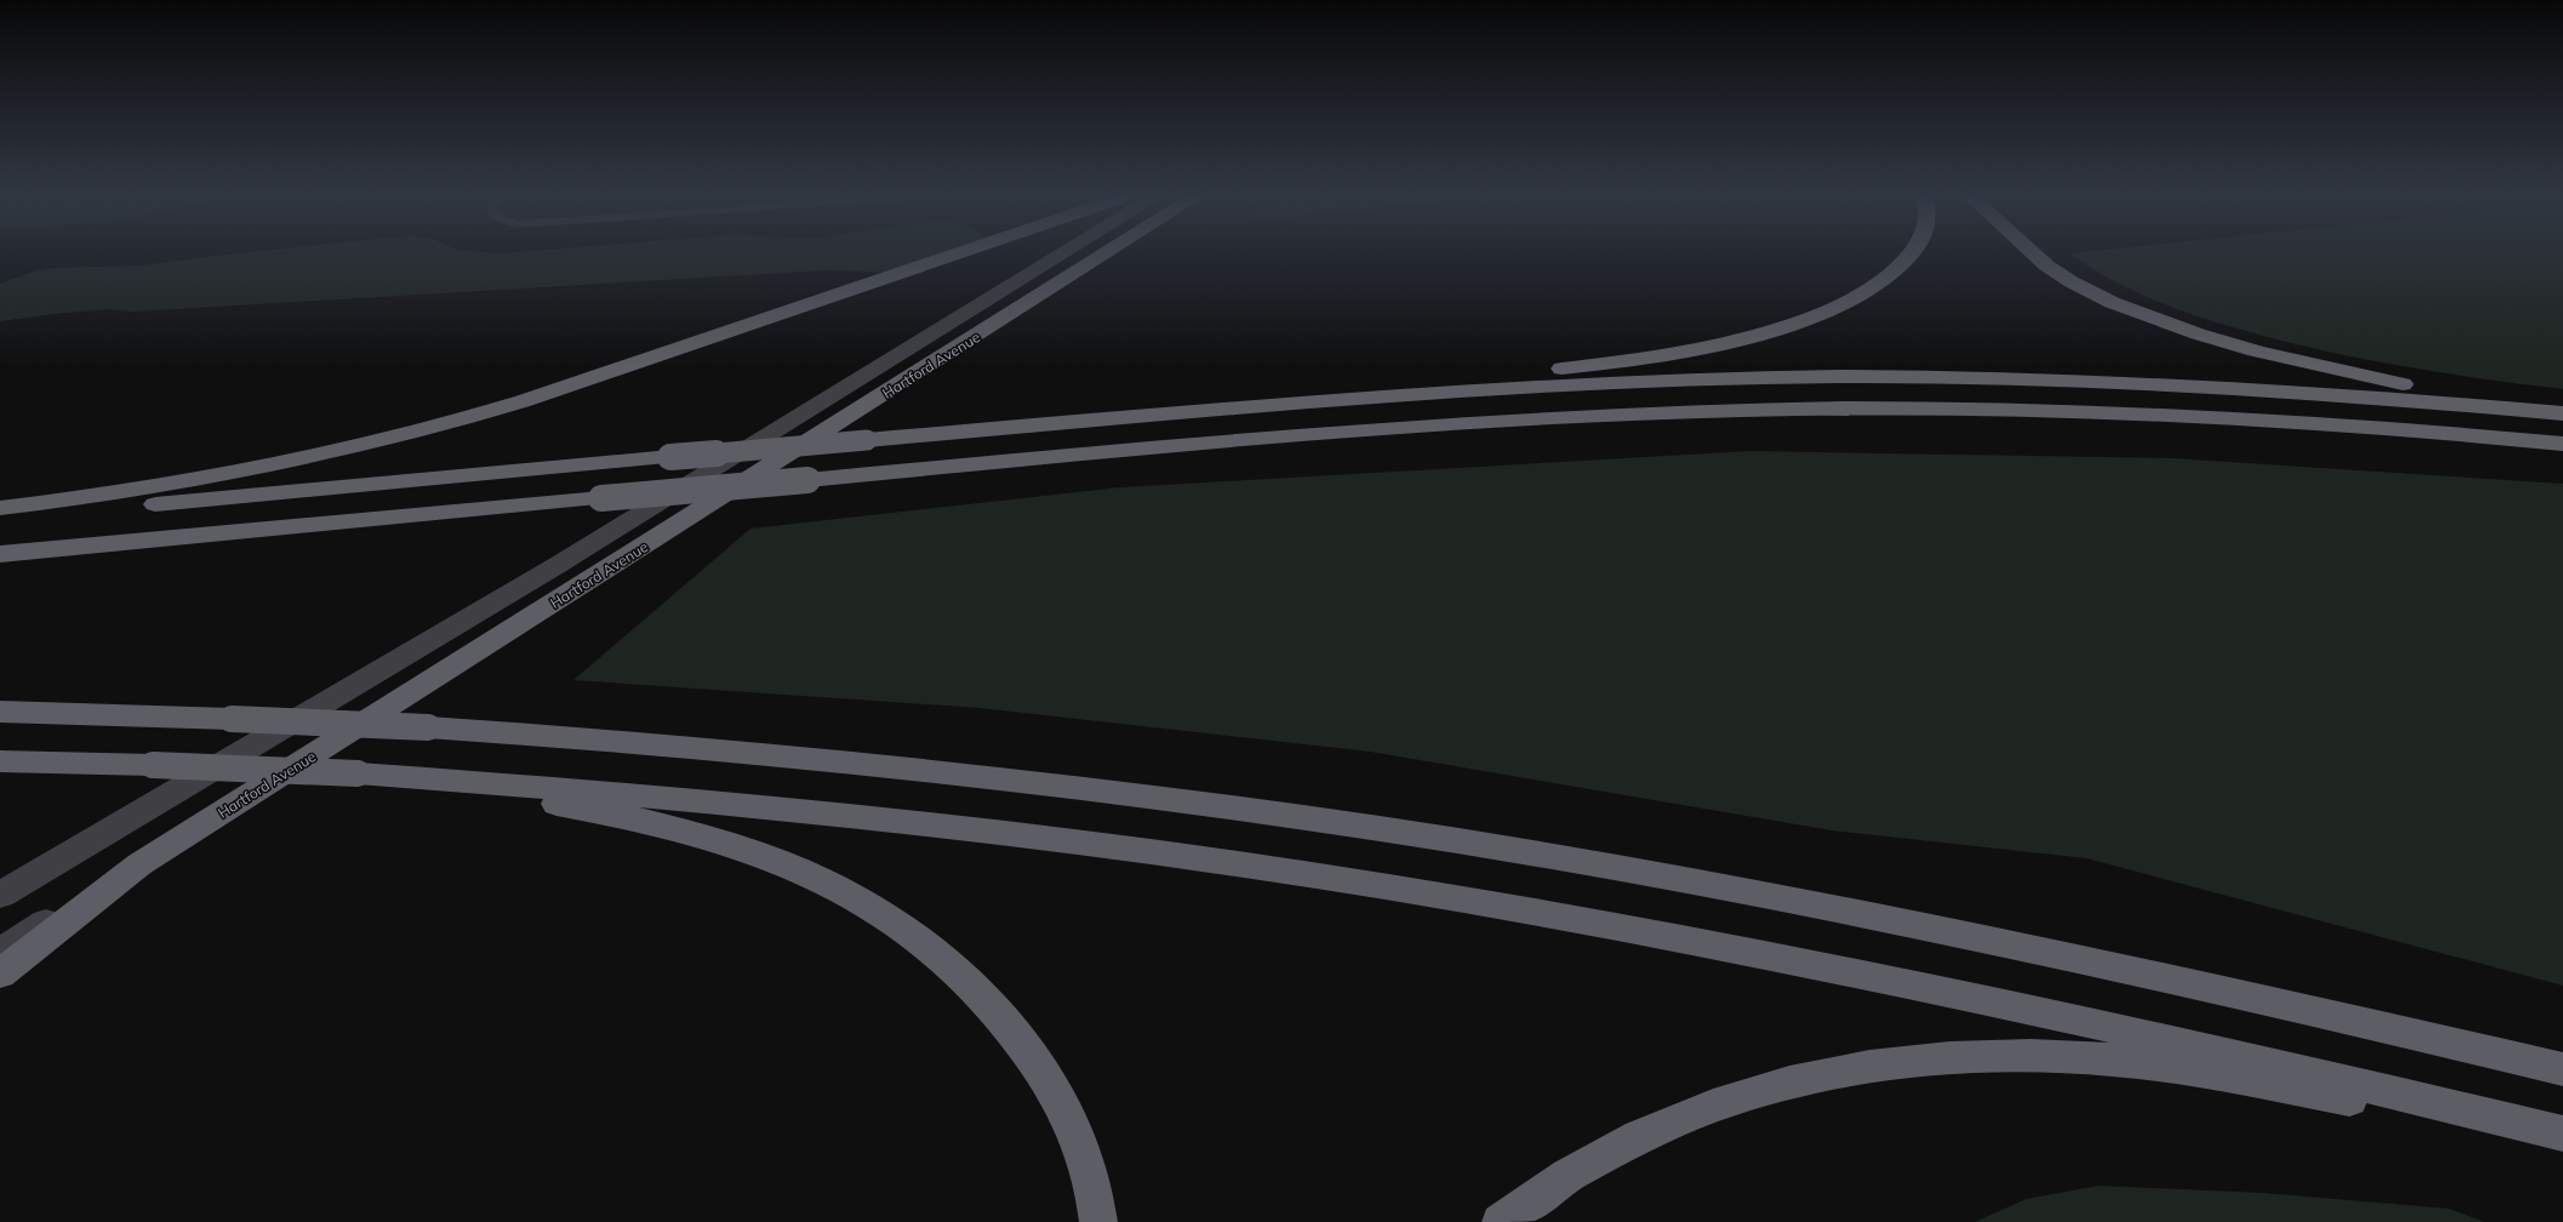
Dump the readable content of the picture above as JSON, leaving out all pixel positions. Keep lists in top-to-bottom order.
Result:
{
  "streets": {
    "highway": ["Hartford Avenue"]
  }
}
